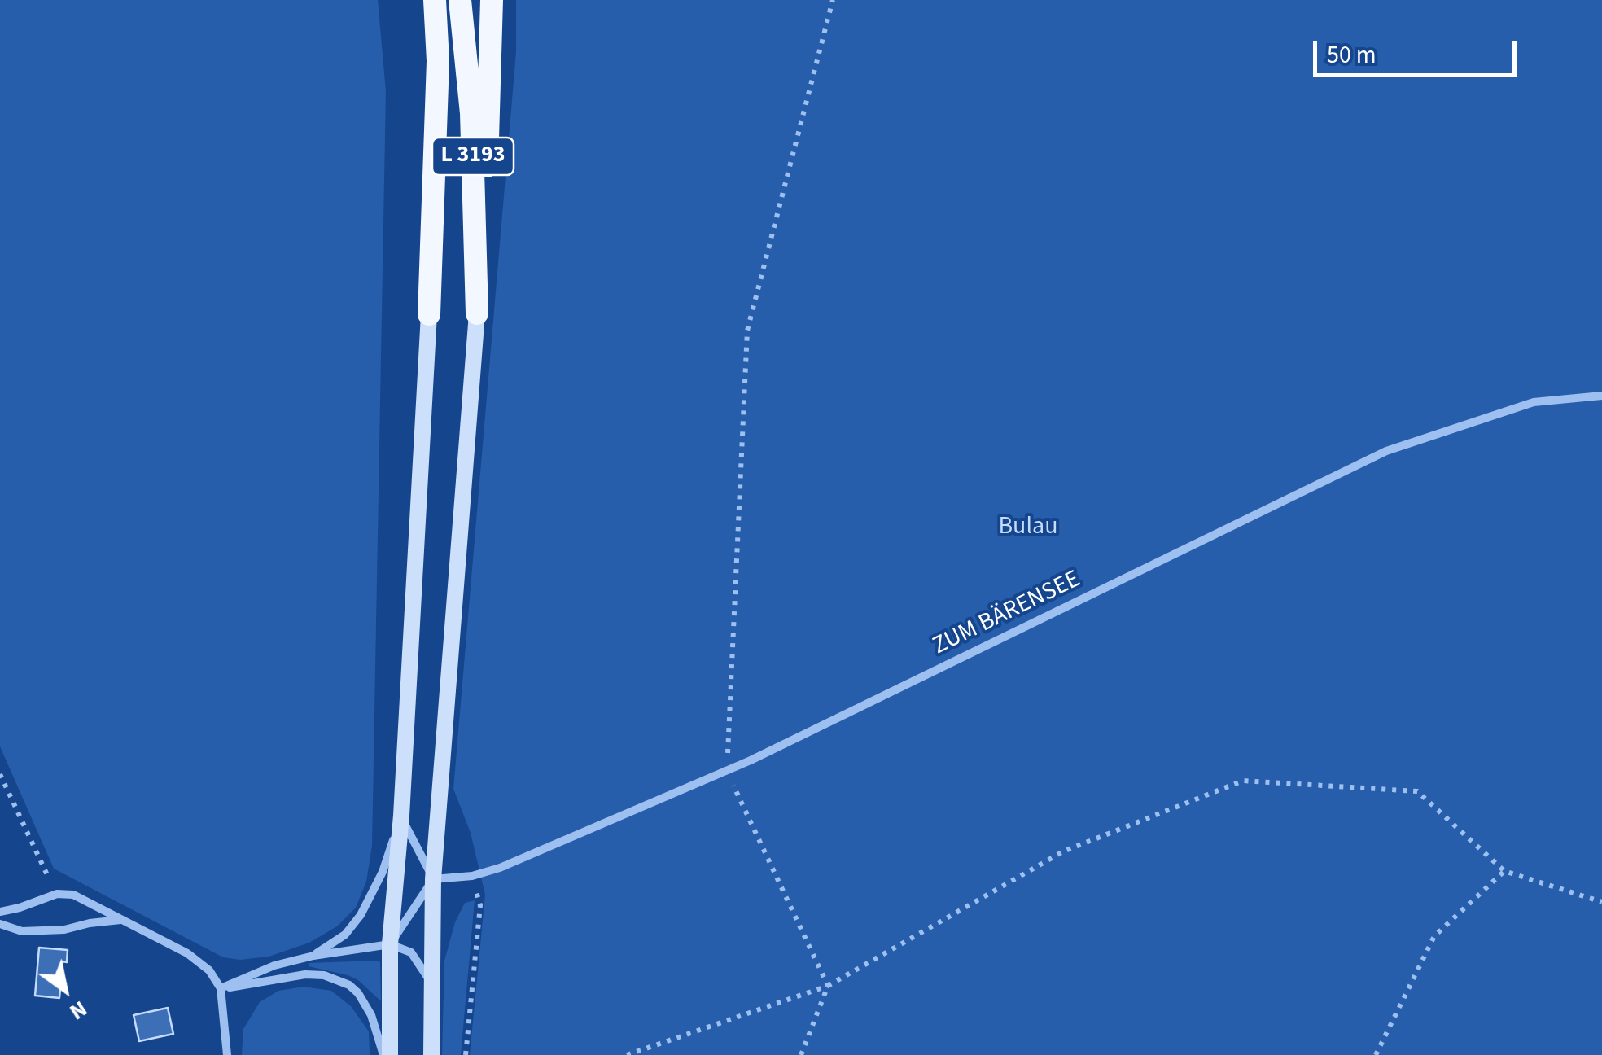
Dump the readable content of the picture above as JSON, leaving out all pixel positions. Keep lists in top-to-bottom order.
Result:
{
  "streets": {
    "highway": ["L 3193"],
    "street": ["ZUM BÄRENSEE"]
  },
  "crossings": [
    ["L 3193", "ZUM BÄRENSEE"]
  ],
  "parks": ["Bulau"],
  "scale_bar": "50 m",
  "north": "bottom right"
}
